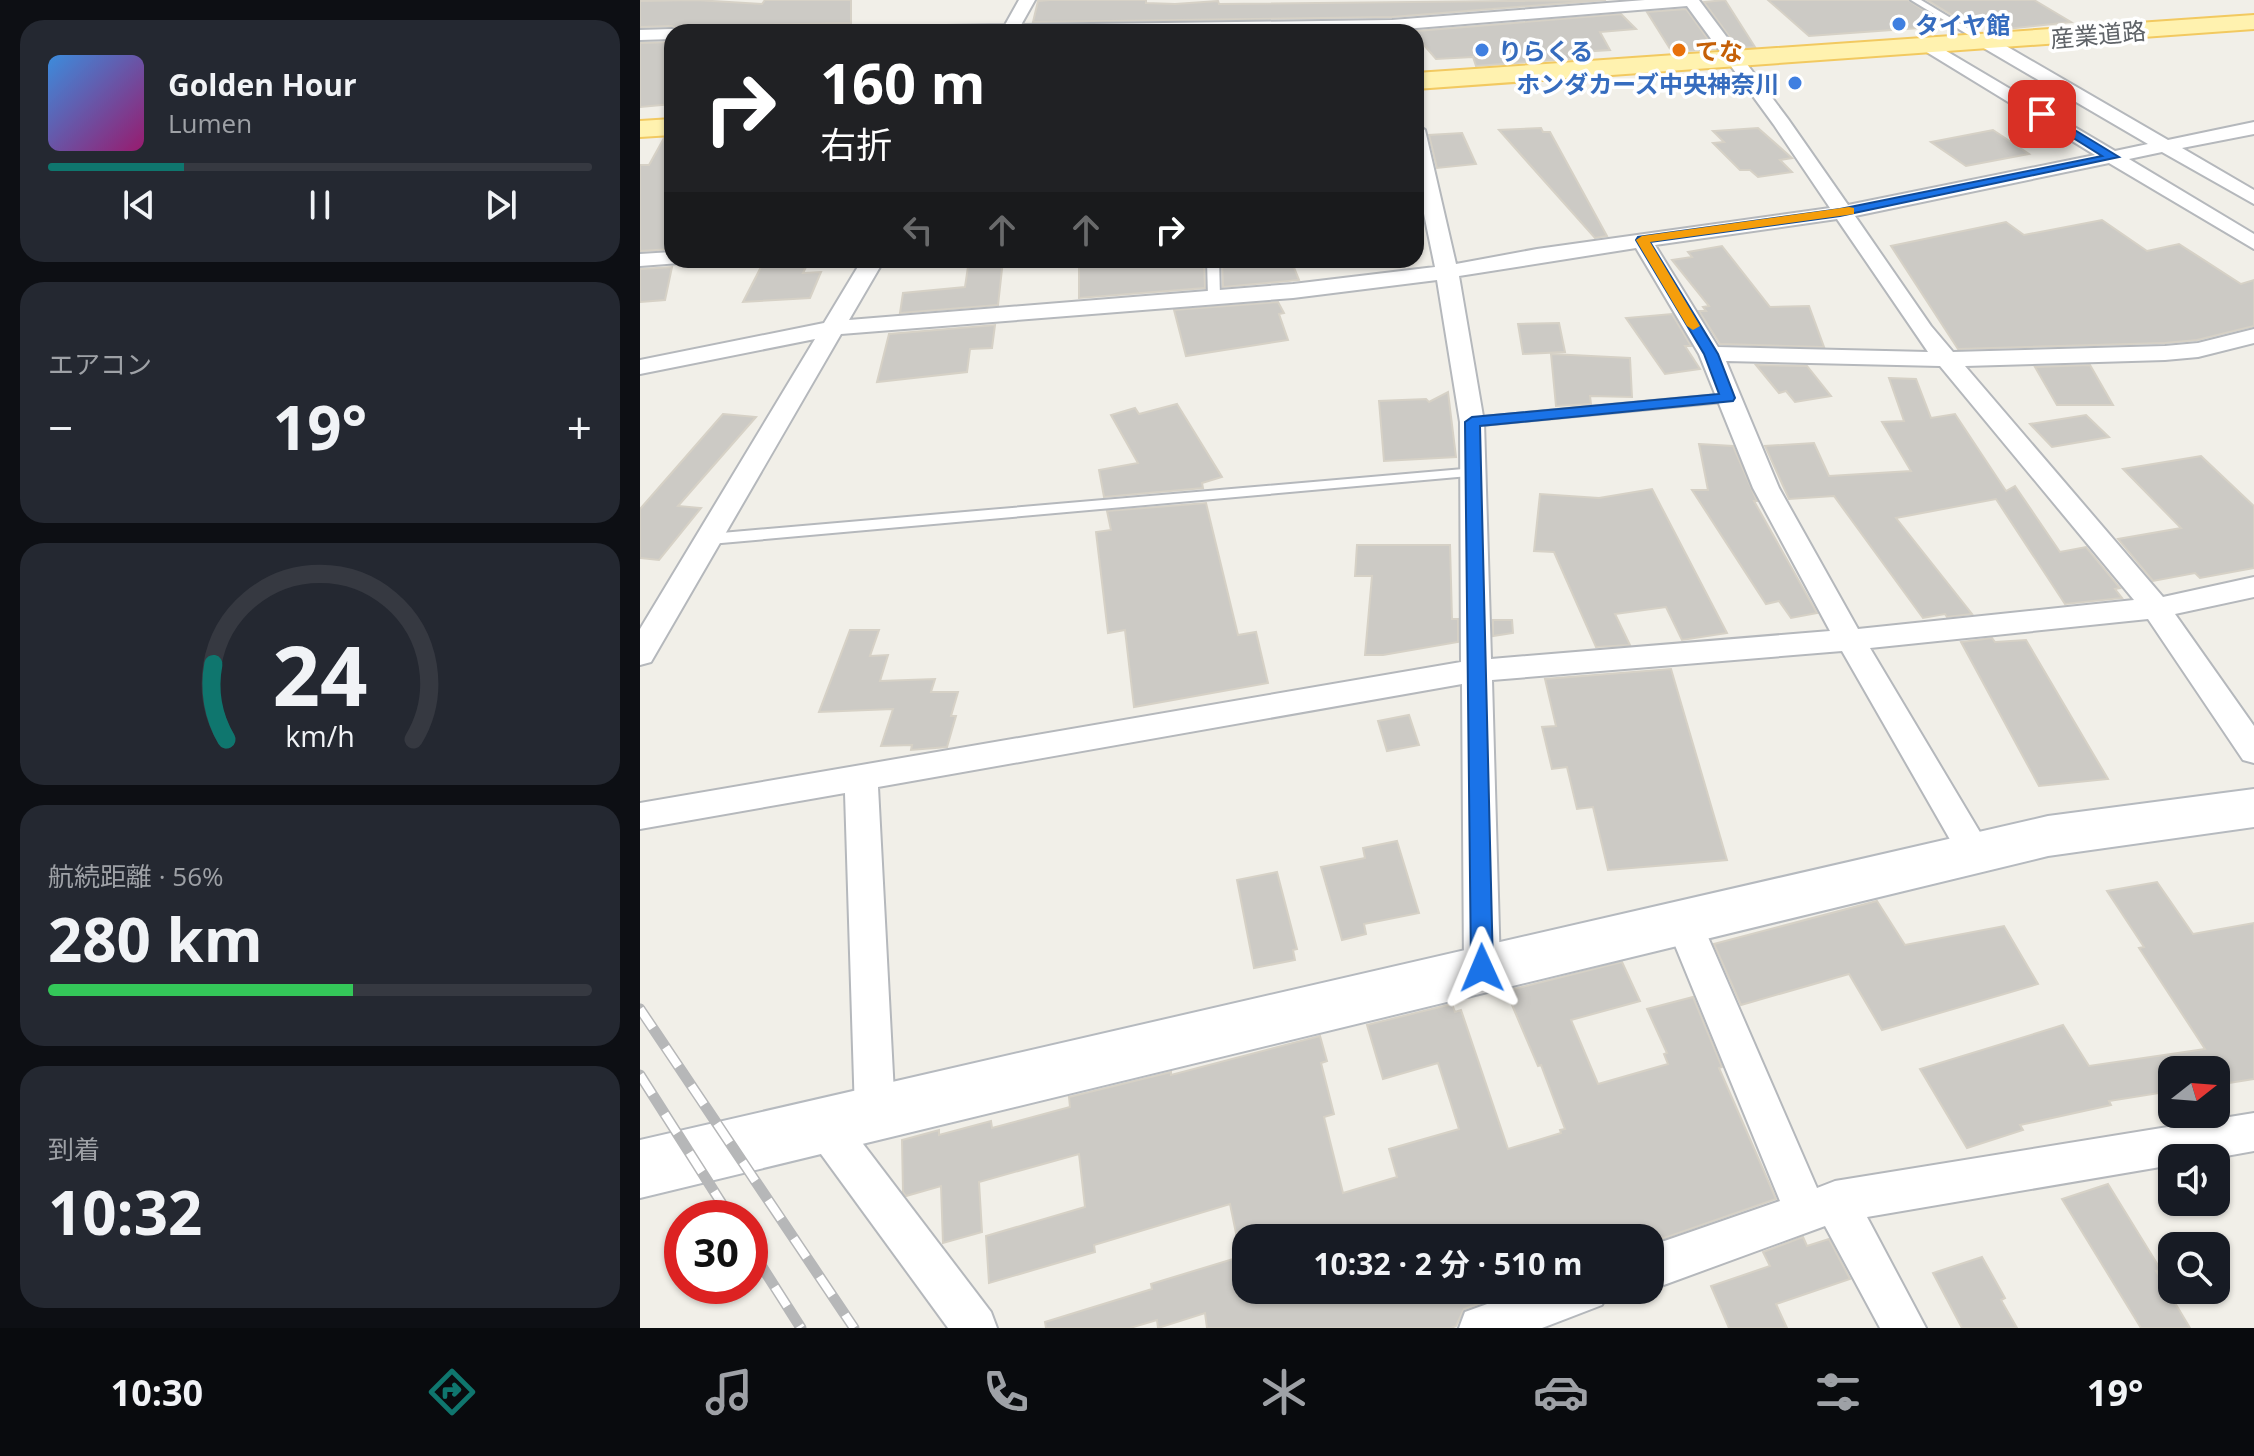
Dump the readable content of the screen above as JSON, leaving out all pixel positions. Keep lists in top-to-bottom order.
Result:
{
  "streets": {
    "main road": ["産業道路"]
  },
  "places": [
    "タイヤ館",
    "りらくる",
    "てな",
    "ホンダカーズ中央神奈川"
  ],
  "north": "right",
  "page": {
    "turn": ["160 m", "右折"],
    "song": ["Golden Hour", "Lumen"],
    "tile": [
      "エアコン",
      ["航続距離 · 56%", "280 km"],
      ["到着", "10:32"]
    ],
    "heat": ["−", "19°", "+"],
    "limit": "30",
    "trip": "10:32 · 2 分 · 510 m",
    "tabs": ["10:30", "19°"],
    "gauge": ["24", "km/h"]
  }
}
